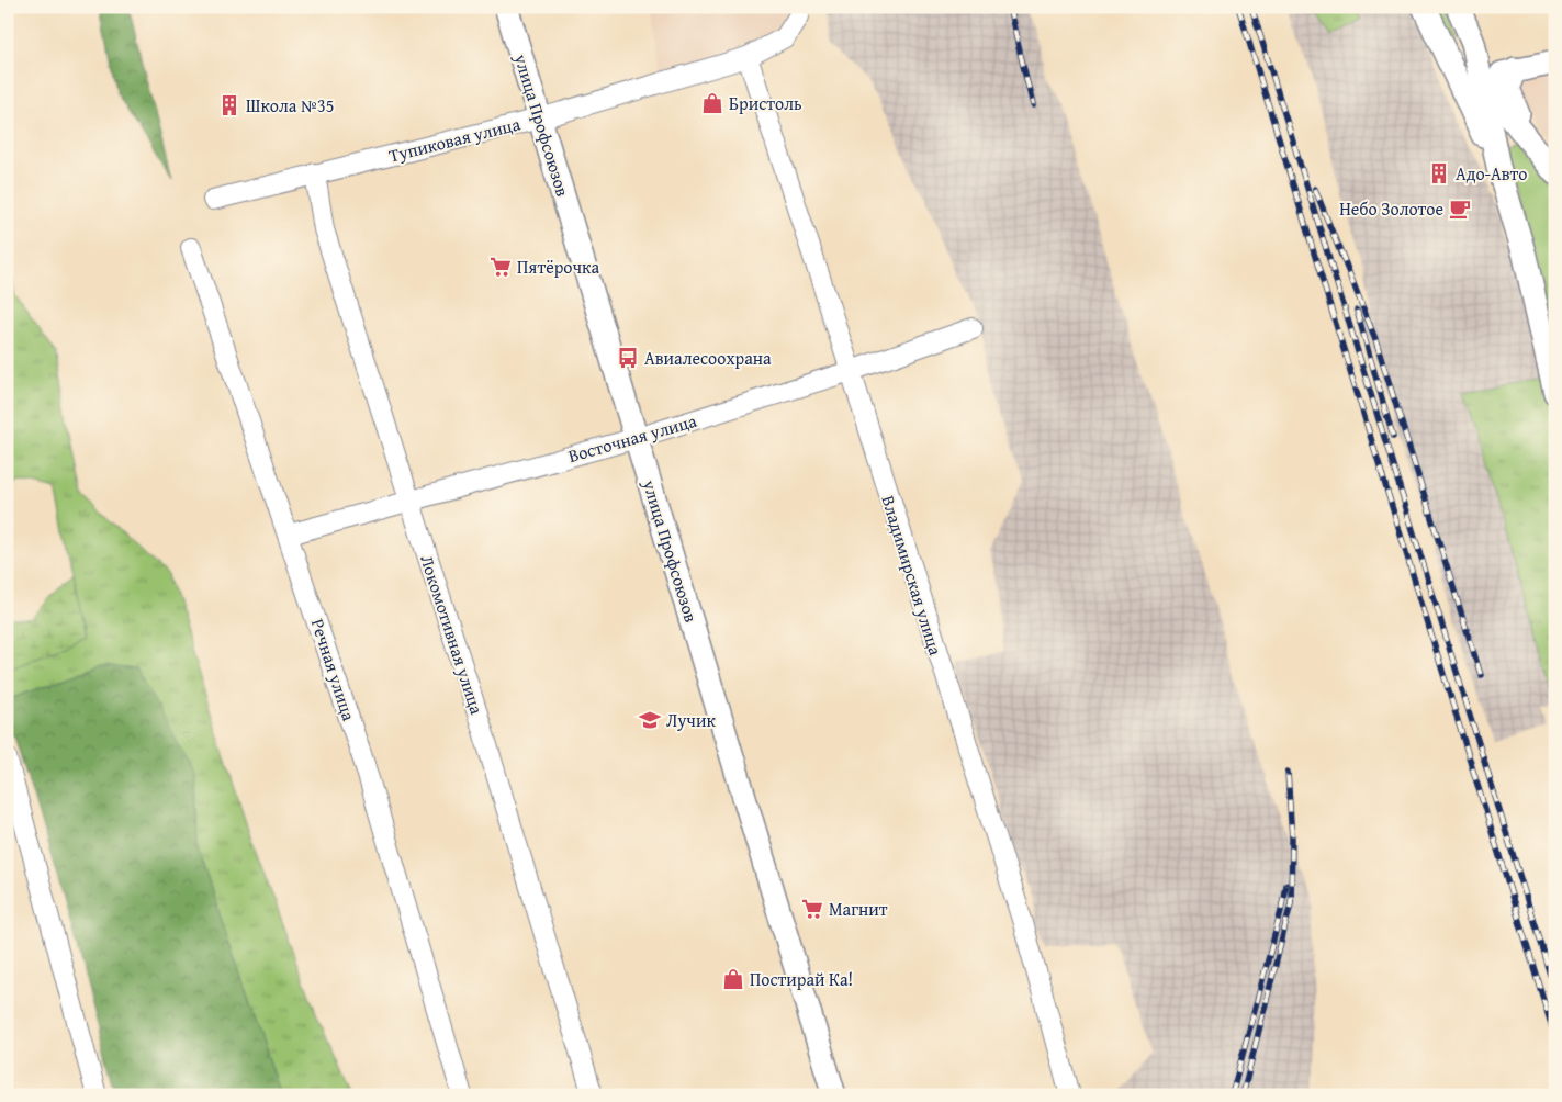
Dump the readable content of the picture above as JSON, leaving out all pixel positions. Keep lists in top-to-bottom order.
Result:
{
  "streets": {
    "main road": ["улица Профсоюзов"],
    "street": [
      "Тупиковая улица",
      "Восточная улица",
      "Владимирская улица",
      "Локомотивная улица",
      "Речная улица"
    ]
  },
  "crossings": [
    ["улица Профсоюзов", "Тупиковая улица"],
    ["улица Профсоюзов", "Восточная улица"],
    ["Тупиковая улица", "Владимирская улица"],
    ["Тупиковая улица", "Локомотивная улица"],
    ["Восточная улица", "Владимирская улица"],
    ["Восточная улица", "Локомотивная улица"],
    ["Восточная улица", "Речная улица"]
  ],
  "places": {
    "shop": ["Бристоль", "Постирай Ка!"],
    "building": ["Школа №35", "Адо-Авто"],
    "cafe": ["Небо Золотое"],
    "supermarket": ["Пятёрочка", "Магнит"],
    "bus stop": ["Авиалесоохрана"],
    "school or university": ["Лучик"]
  }
}
